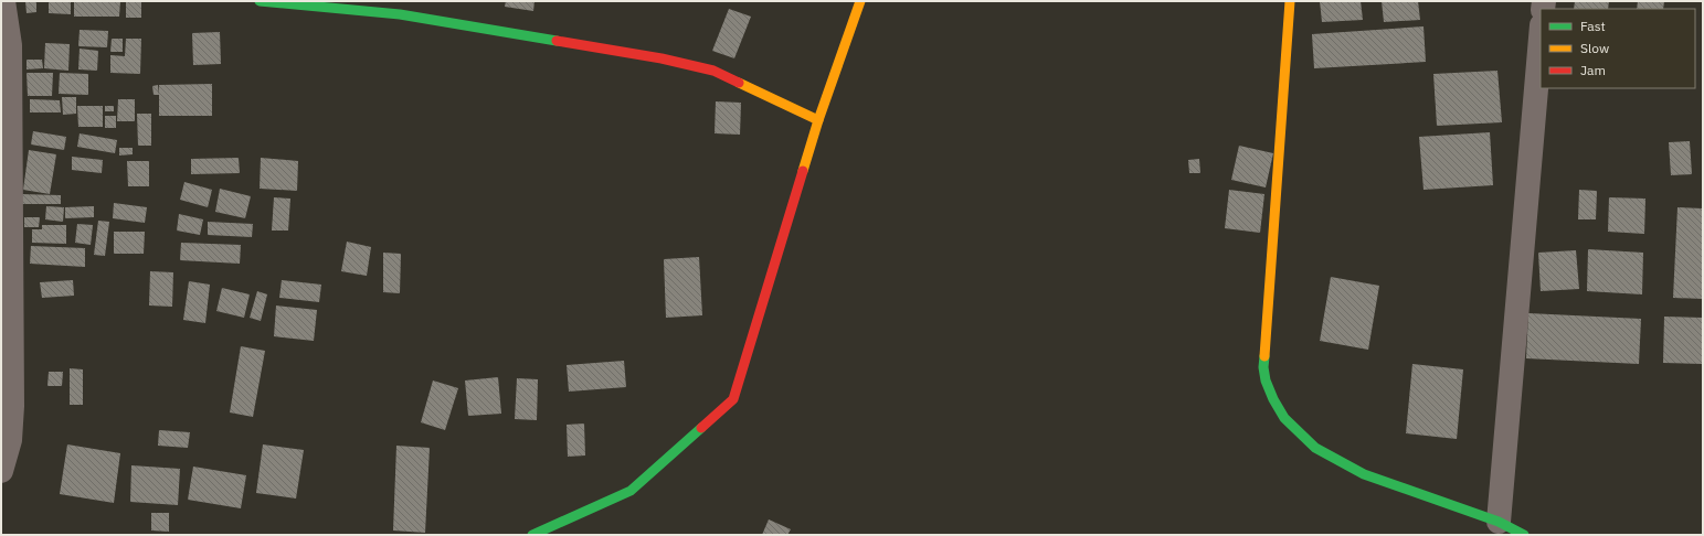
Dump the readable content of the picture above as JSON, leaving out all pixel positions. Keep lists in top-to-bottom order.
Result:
{
  "legend": ["Fast", "Slow", "Jam"]
}
